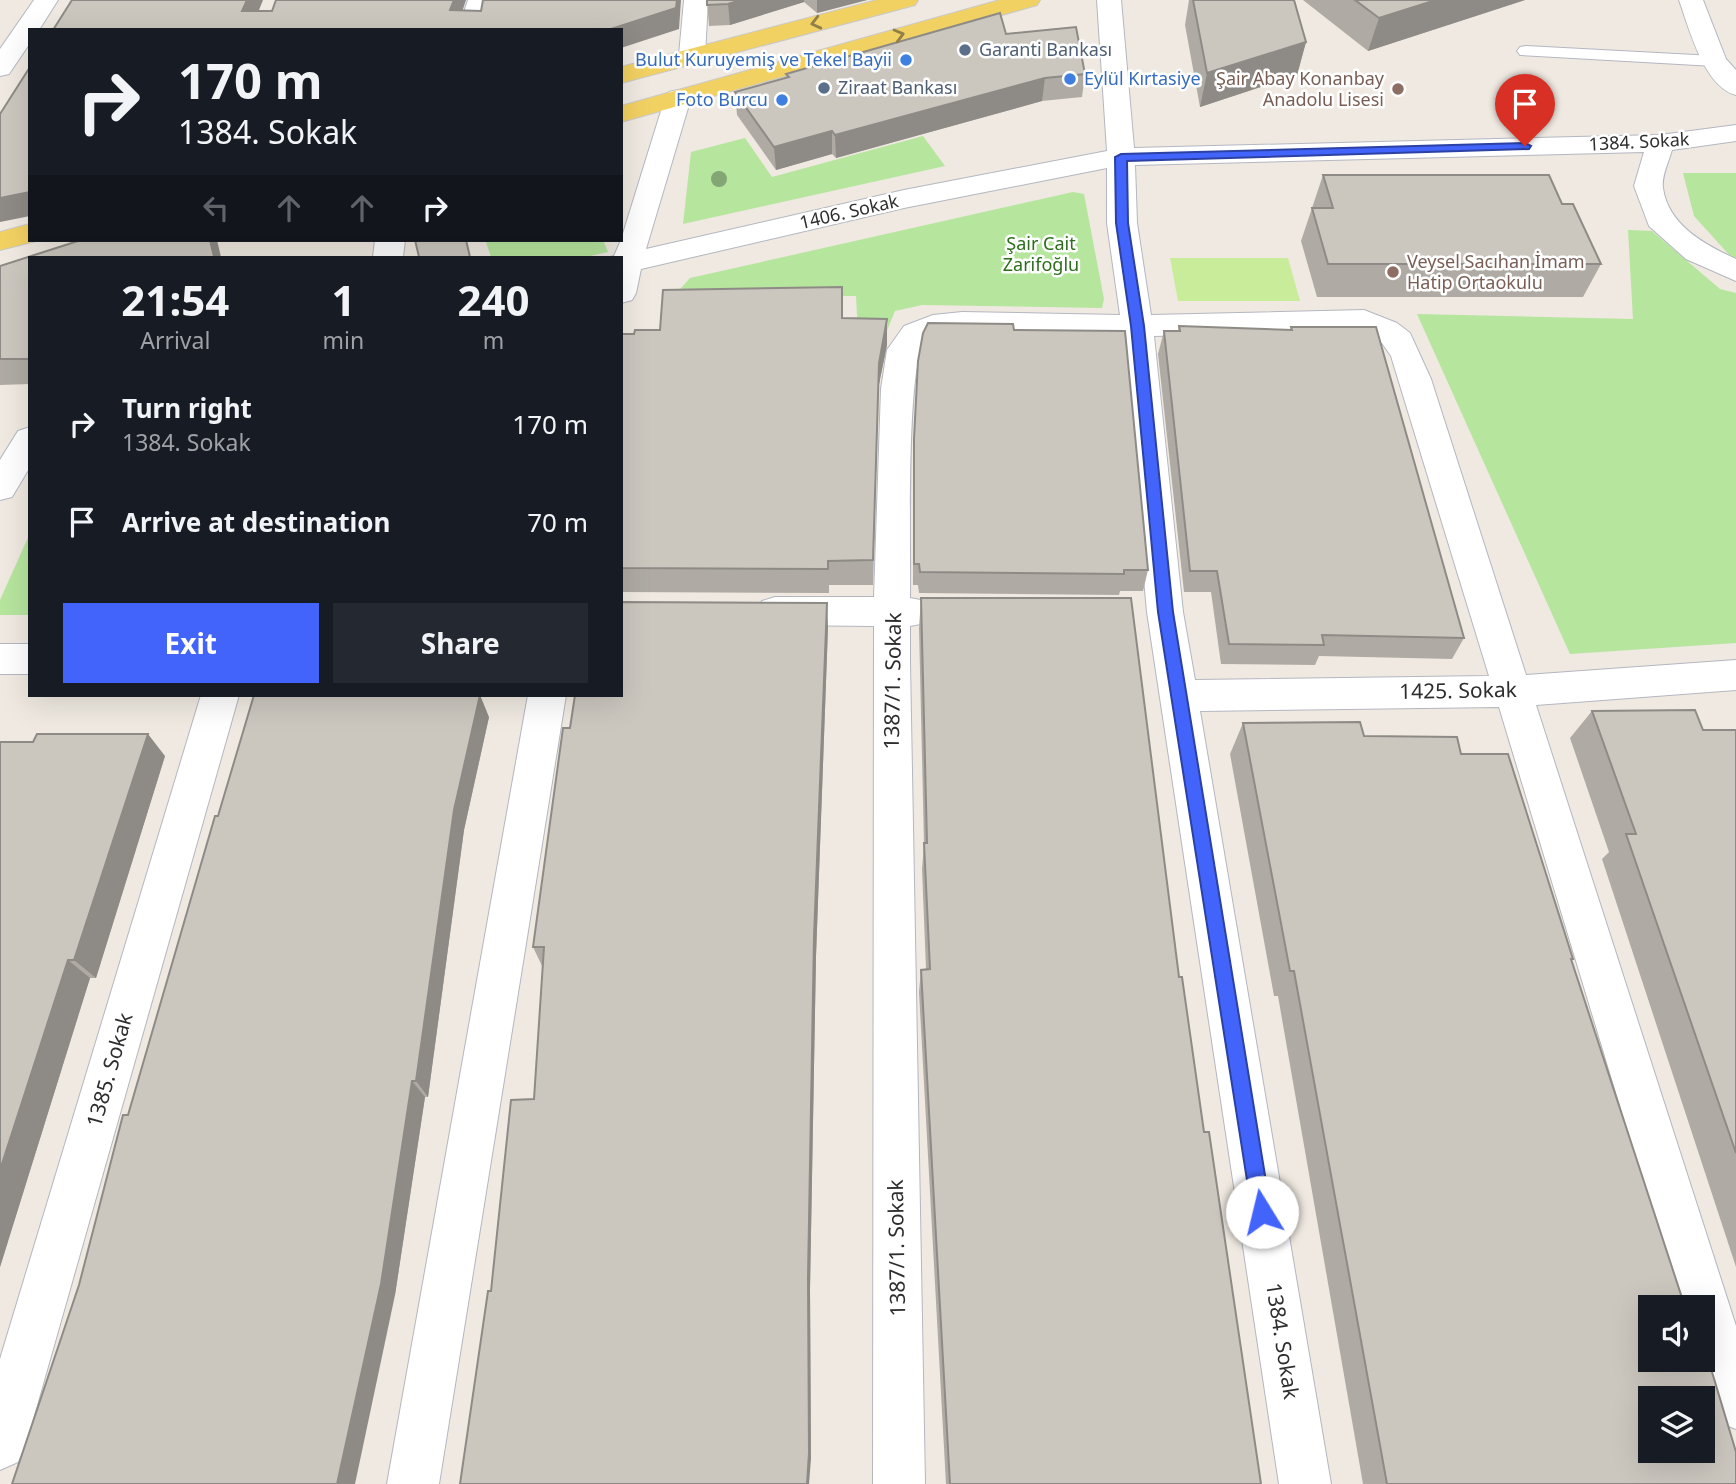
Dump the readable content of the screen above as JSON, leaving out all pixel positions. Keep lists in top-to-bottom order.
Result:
{
  "streets": {
    "street": [
      "1384. Sokak",
      "1406. Sokak",
      "1387/1. Sokak",
      "1425. Sokak",
      "1385. Sokak"
    ]
  },
  "crossings": [
    ["1384. Sokak", "1406. Sokak"],
    ["1384. Sokak", "1387/1. Sokak"],
    ["1384. Sokak", "1425. Sokak"],
    ["1387/1. Sokak", "1425. Sokak"]
  ],
  "parks": ["Şair Cait Zarifoğlu"],
  "places": [
    "Garanti Bankası",
    "Bulut Kuruyemiş ve Tekel Bayii",
    "Eylül Kırtasiye",
    "Ziraat Bankası",
    "Şair Abay Konanbay Anadolu Lisesi",
    "Foto Burcu",
    "Veysel Sacıhan İmam Hatip Ortaokulu"
  ],
  "page": {
    "turn": ["170 m", "1384. Sokak"],
    "eta": [
      "21:54",
      "Arrival",
      "1",
      "min",
      "240",
      "m"
    ],
    "list": [
      {
        "name": "Turn right",
        "note": "1384. Sokak",
        "value": "170 m"
      },
      {
        "name": "Arrive at destination",
        "value": "70 m"
      }
    ],
    "buttons": ["Exit", "Share"]
  }
}
